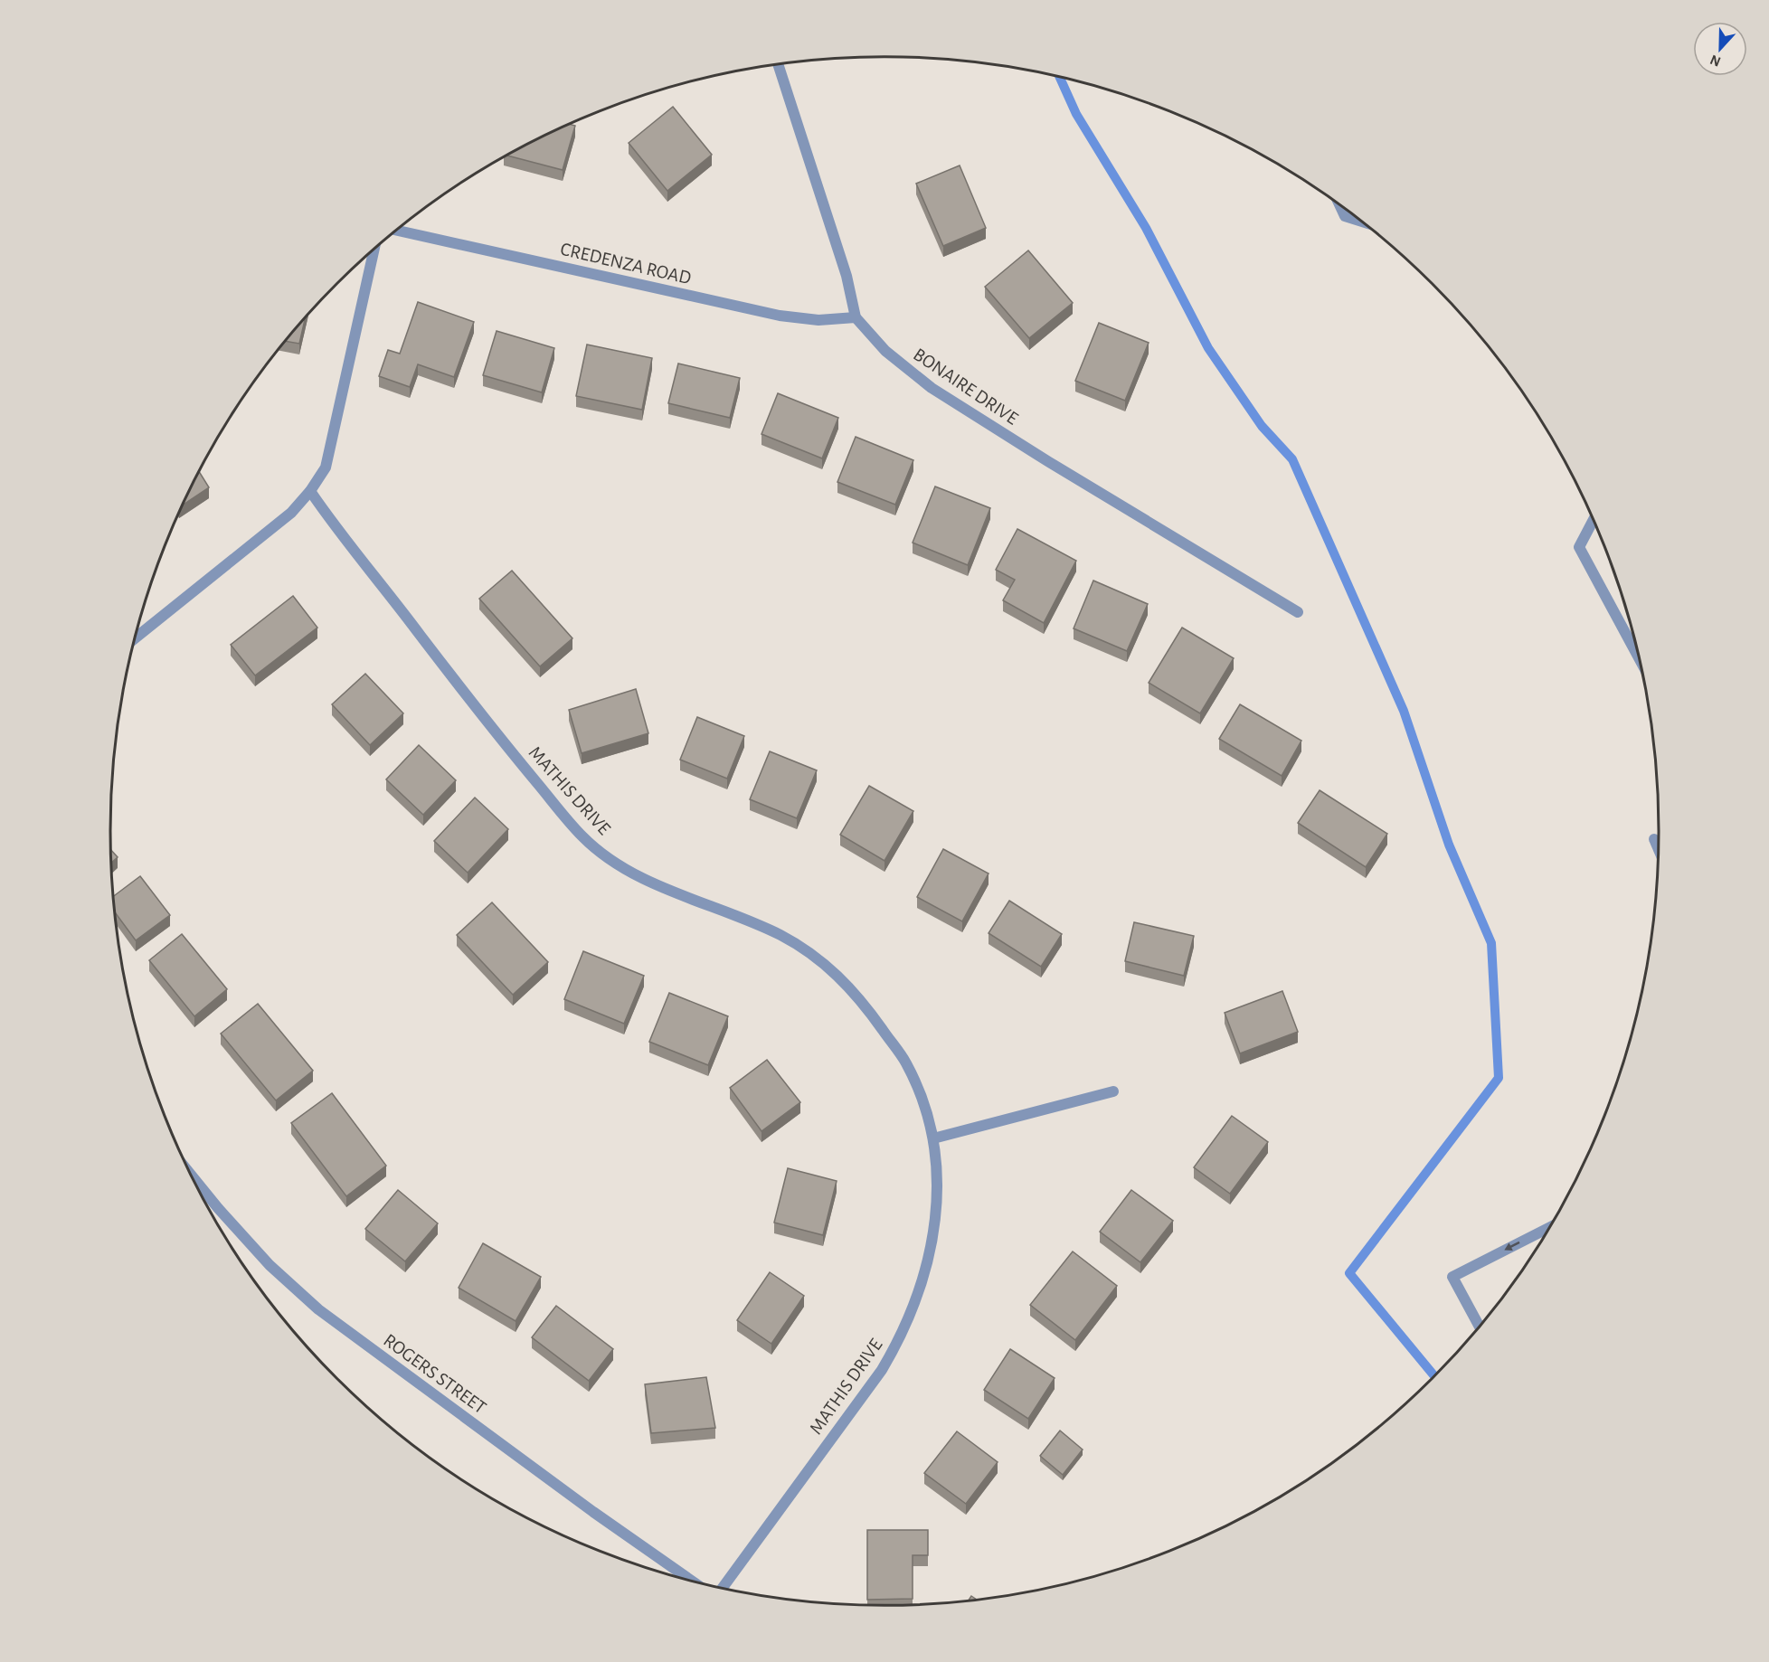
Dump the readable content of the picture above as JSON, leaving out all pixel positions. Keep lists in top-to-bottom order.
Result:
{
  "streets": {
    "street": [
      "CREDENZA ROAD",
      "BONAIRE DRIVE",
      "MATHIS DRIVE",
      "ROGERS STREET"
    ]
  },
  "crossings": [
    ["CREDENZA ROAD", "BONAIRE DRIVE"]
  ],
  "north": "bottom"
}
